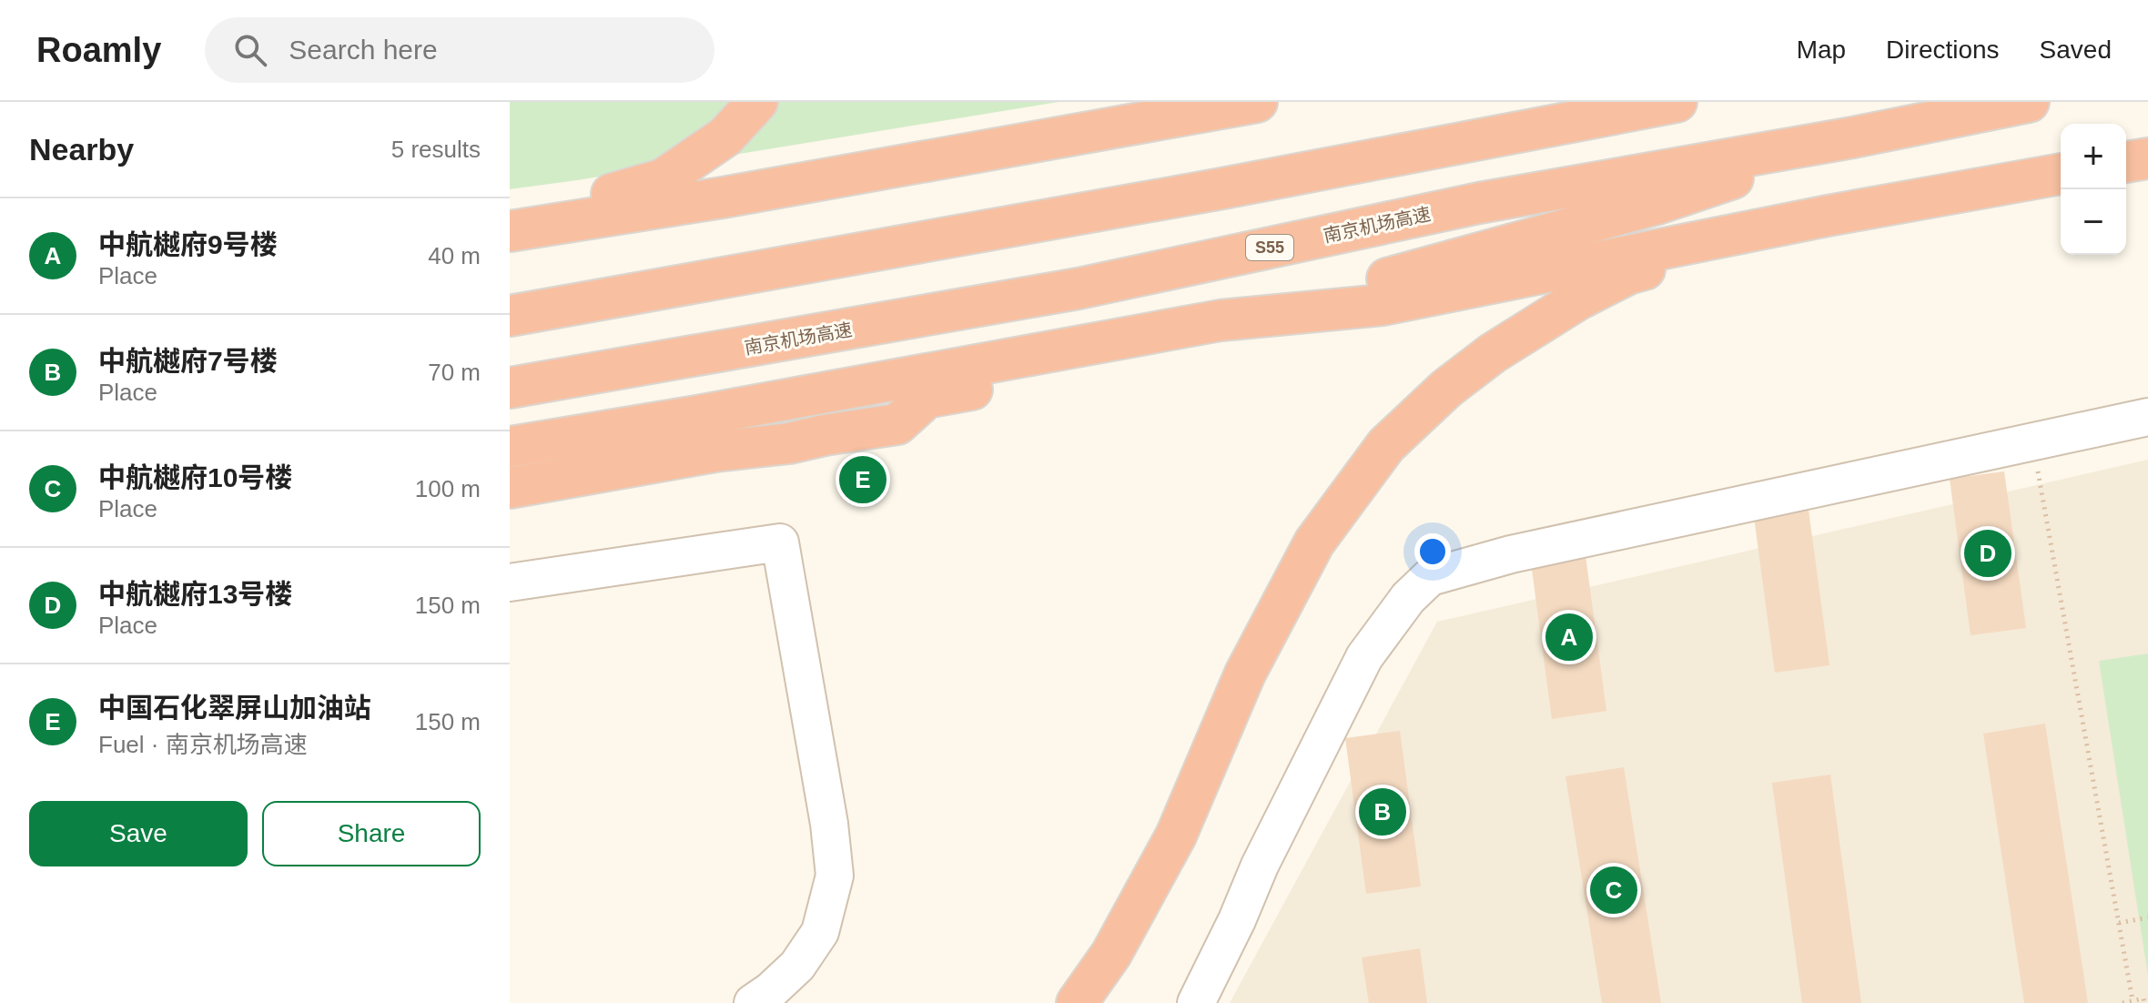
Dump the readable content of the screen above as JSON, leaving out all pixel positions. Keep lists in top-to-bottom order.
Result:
{
  "streets": {
    "highway": ["南京机场高速", "S55"]
  },
  "page": {
    "header": "Roamly",
    "search": "Search here",
    "nav": ["Map", "Directions", "Saved"],
    "heading": ["Nearby", "5 results"],
    "map_buttons": ["+", "−"],
    "list": [
      {
        "mark": "A",
        "name": "中航樾府9号楼",
        "note": "Place",
        "value": "40 m"
      },
      {
        "mark": "B",
        "name": "中航樾府7号楼",
        "note": "Place",
        "value": "70 m"
      },
      {
        "mark": "C",
        "name": "中航樾府10号楼",
        "note": "Place",
        "value": "100 m"
      },
      {
        "mark": "D",
        "name": "中航樾府13号楼",
        "note": "Place",
        "value": "150 m"
      },
      {
        "mark": "E",
        "name": "中国石化翠屏山加油站",
        "note": "Fuel · 南京机场高速",
        "value": "150 m"
      }
    ],
    "pins": [
      "E",
      "D",
      "A",
      "B",
      "C"
    ],
    "buttons": ["Save", "Share"]
  }
}
